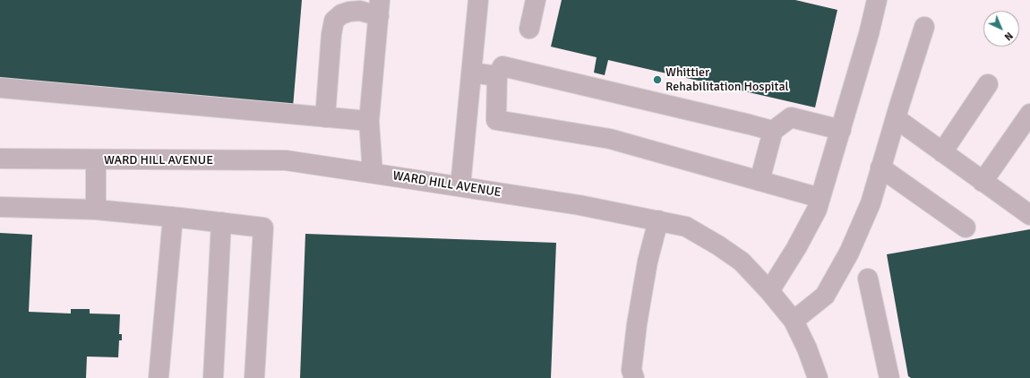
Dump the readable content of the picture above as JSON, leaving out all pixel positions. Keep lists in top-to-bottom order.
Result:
{
  "streets": {
    "street": ["WARD HILL AVENUE"]
  },
  "places": ["Whittier Rehabilitation Hospital"],
  "north": "bottom right"
}
